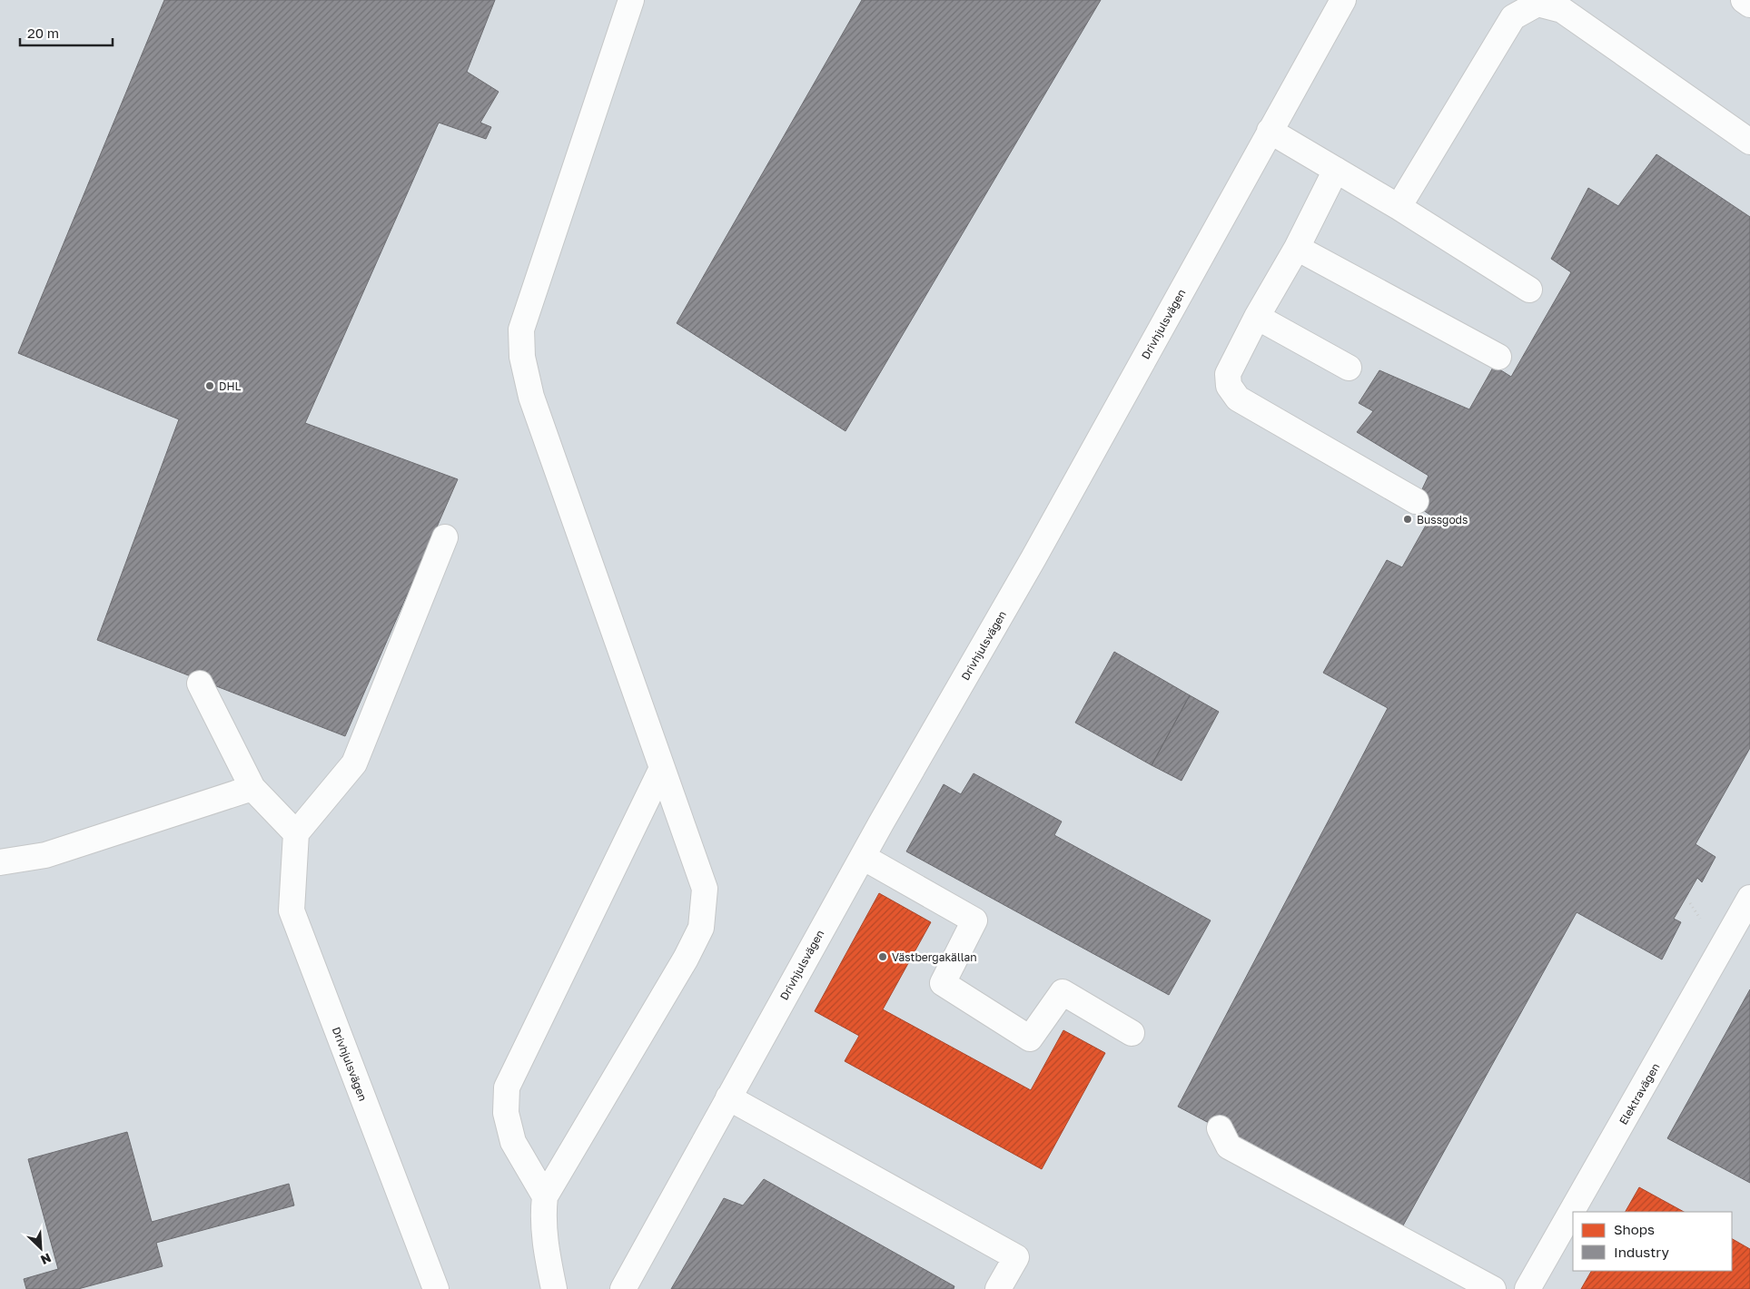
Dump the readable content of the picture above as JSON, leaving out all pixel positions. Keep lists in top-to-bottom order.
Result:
{
  "streets": {
    "street": ["Drivhjulsvägen", "Elektravägen"]
  },
  "places": ["DHL", "Bussgods", "Västbergakällan"],
  "legend": ["Shops", "Industry"],
  "scale_bar": "20 m",
  "north": "bottom right"
}
